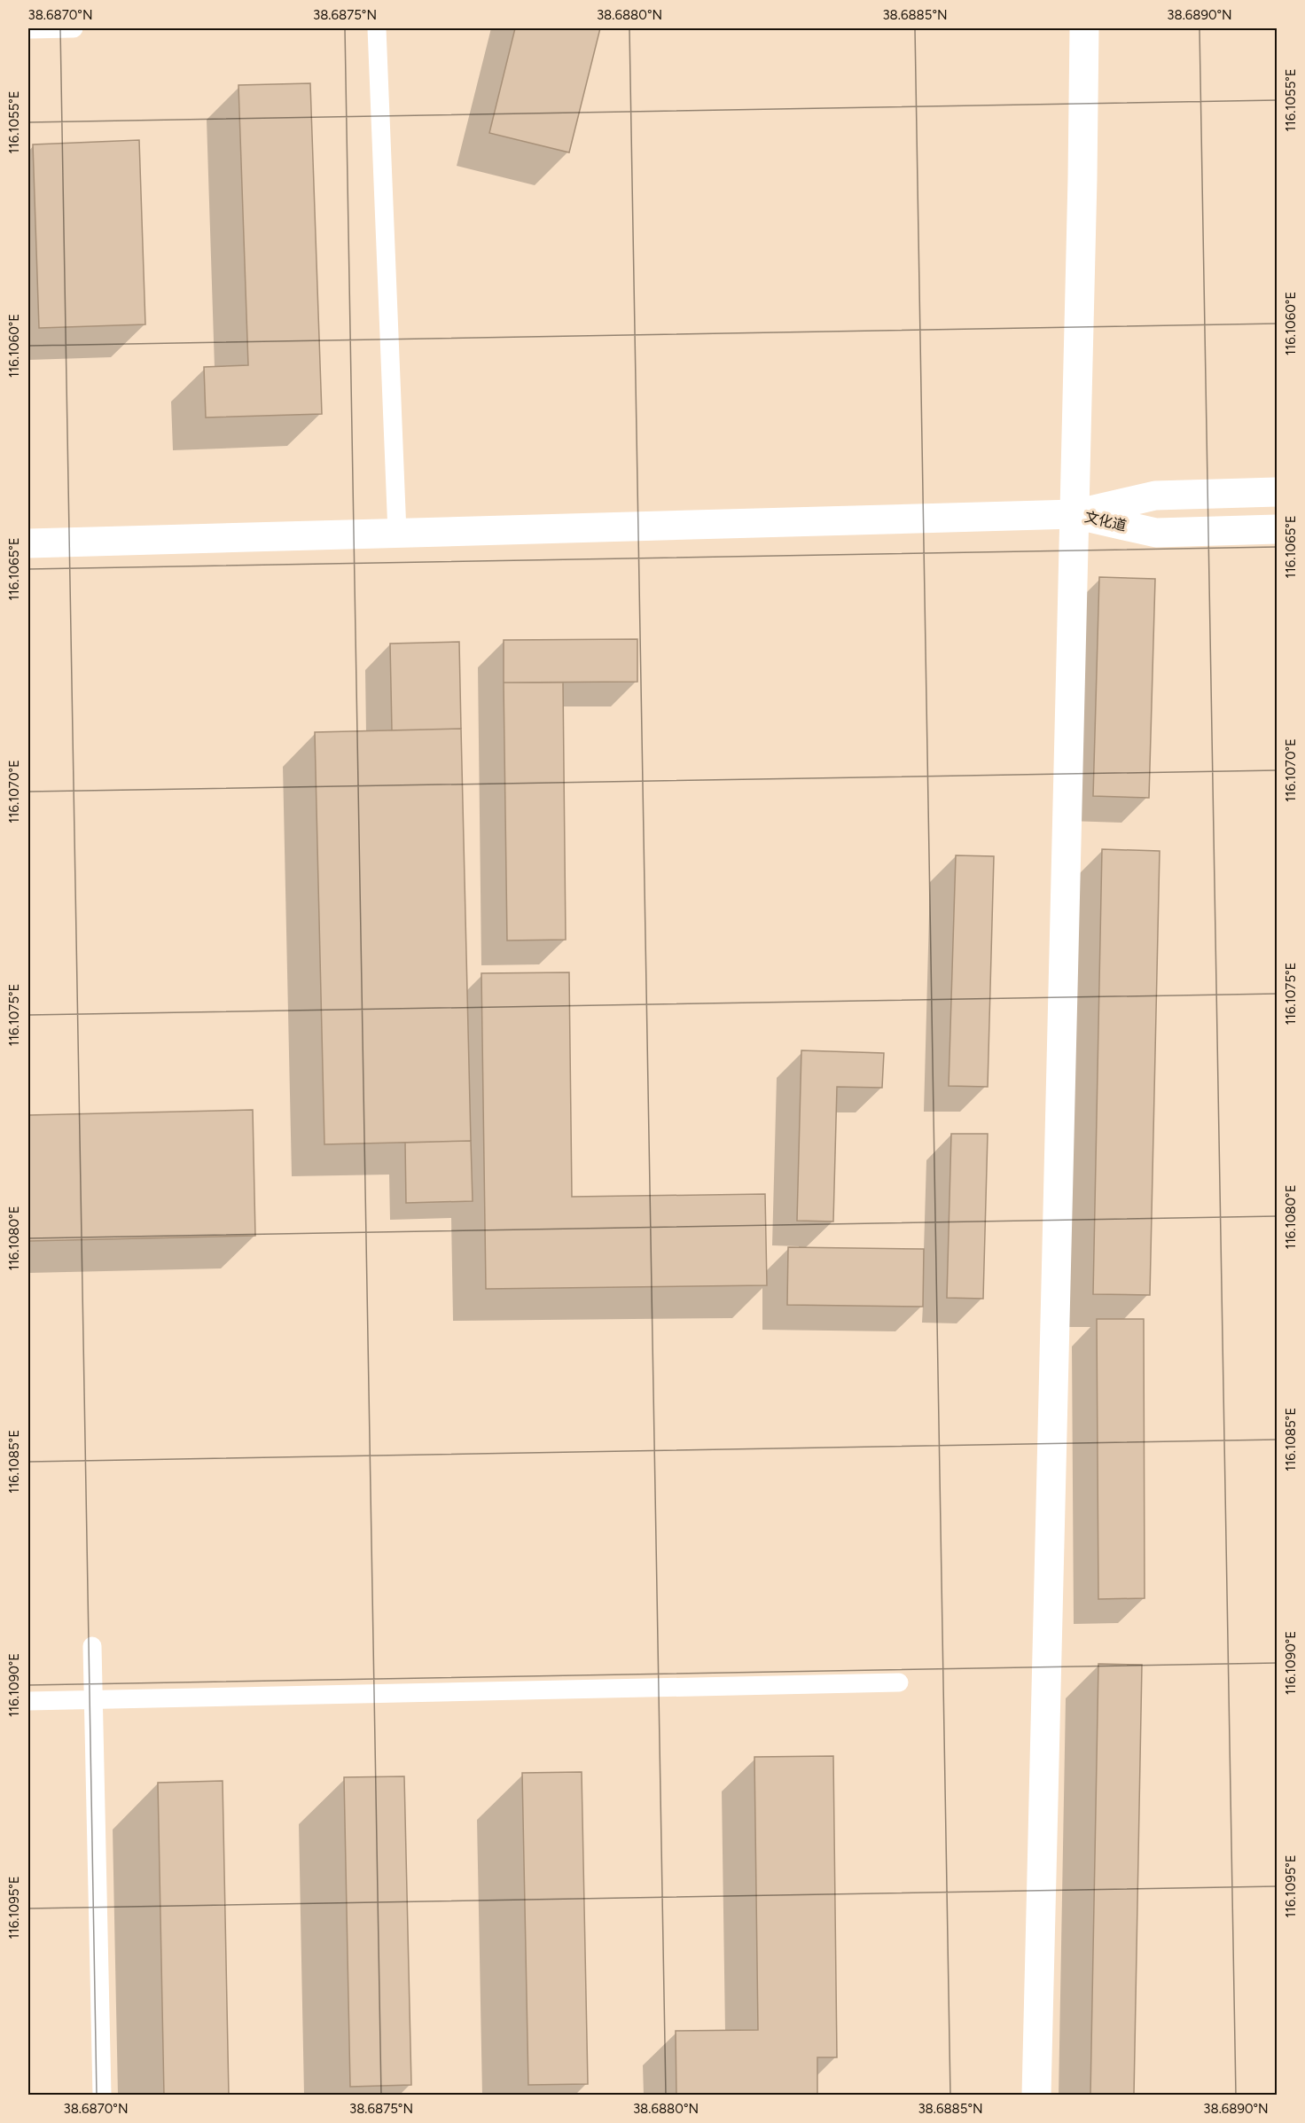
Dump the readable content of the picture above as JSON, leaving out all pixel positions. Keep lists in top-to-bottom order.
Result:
{
  "streets": {
    "street": ["文化道"]
  },
  "coordinates": [
    "38.6870°N",
    "38.6875°N",
    "38.6880°N",
    "38.6885°N",
    "38.6890°N",
    "116.1055°E",
    "116.1060°E",
    "116.1065°E",
    "116.1070°E",
    "116.1075°E",
    "116.1080°E",
    "116.1085°E",
    "116.1090°E",
    "116.1095°E"
  ]
}
